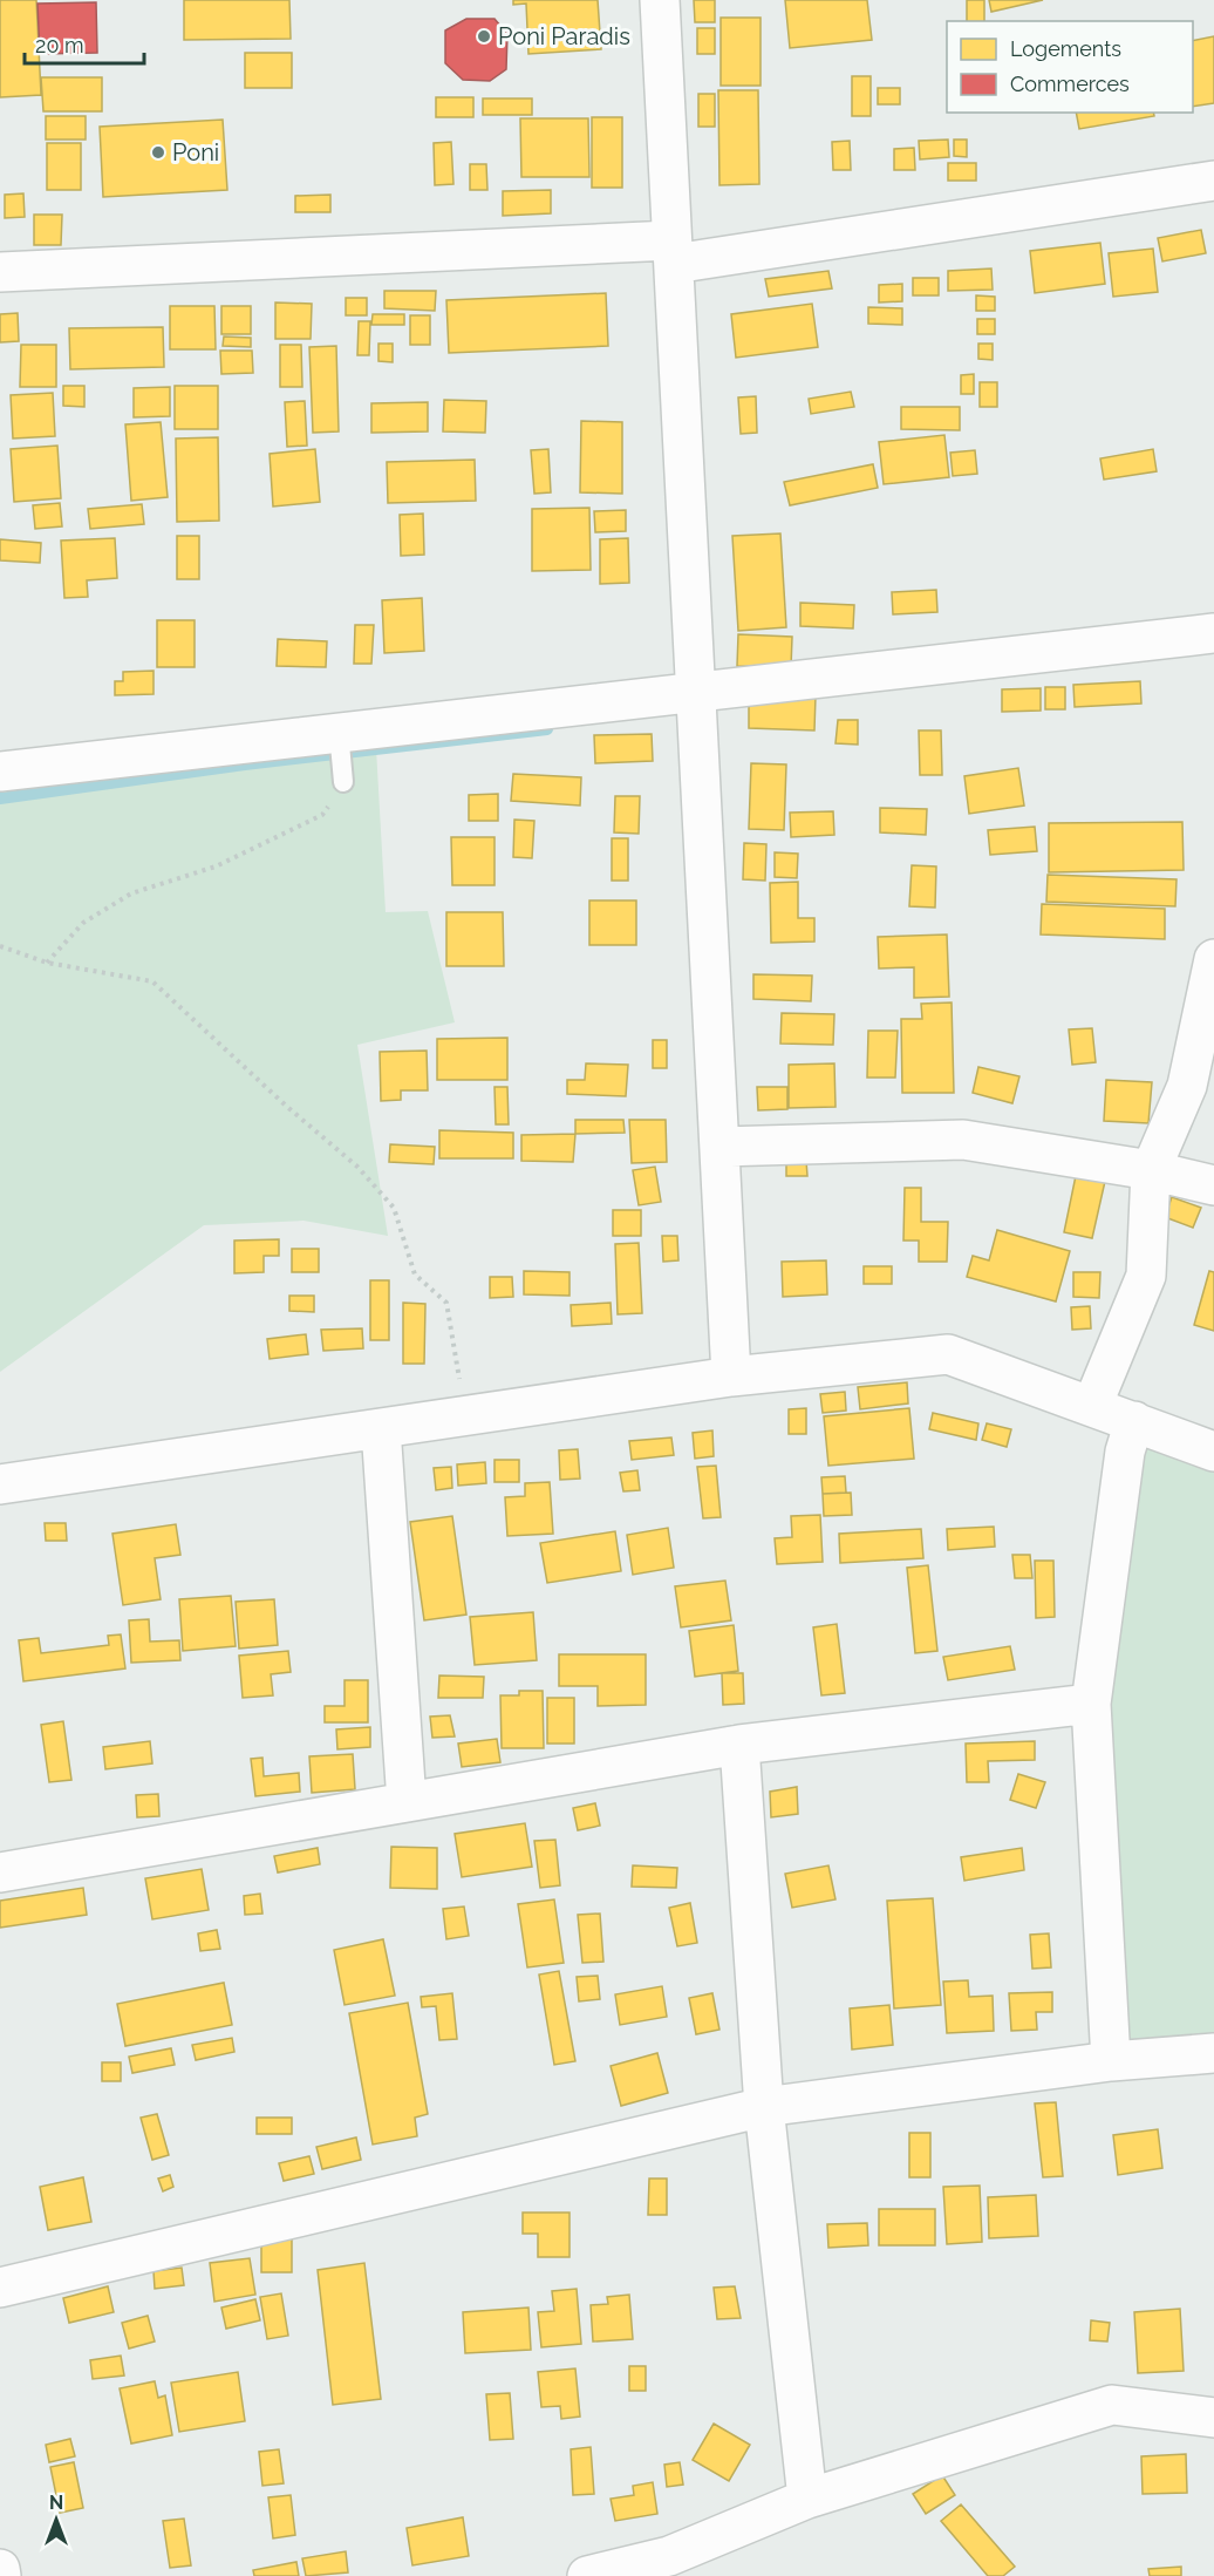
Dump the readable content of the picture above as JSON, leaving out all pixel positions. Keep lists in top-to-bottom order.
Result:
{
  "places": ["Poni Paradis", "Poni"],
  "legend": ["Logements", "Commerces"],
  "scale_bar": "20 m",
  "north": "top"
}
